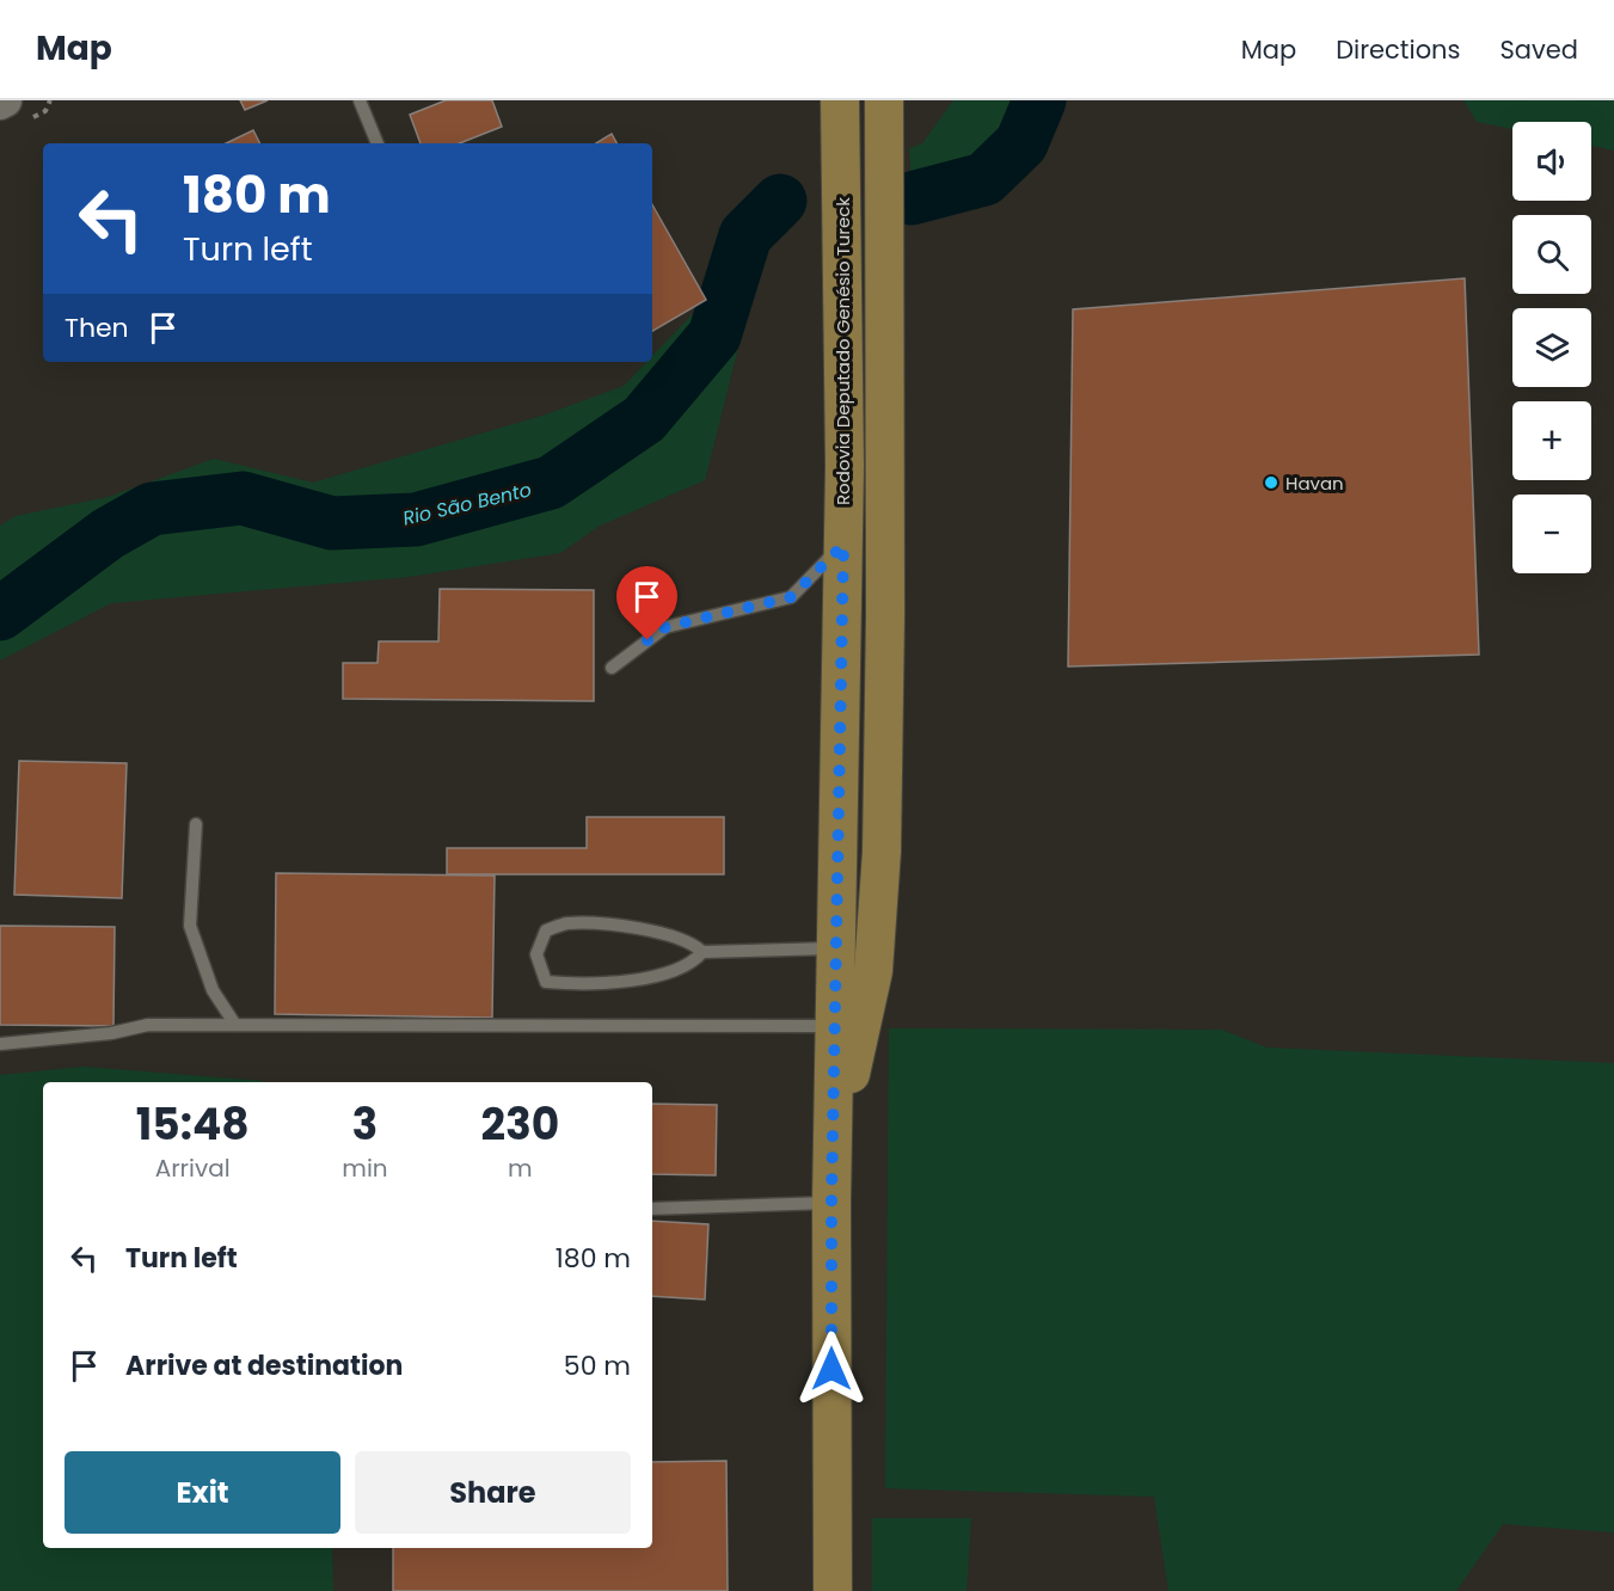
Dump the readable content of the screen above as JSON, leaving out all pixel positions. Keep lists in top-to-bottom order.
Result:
{
  "streets": {
    "main road": ["Rodovia Deputado Genésio Tureck"]
  },
  "water": ["Rio São Bento"],
  "places": ["Havan"],
  "page": {
    "header": "Map",
    "nav": ["Map", "Directions", "Saved"],
    "map_buttons": ["+", "−"],
    "turn": ["180 m", "Turn left"],
    "then": "Then",
    "eta": [
      "15:48",
      "Arrival",
      "3",
      "min",
      "230",
      "m"
    ],
    "list": [
      {
        "name": "Turn left",
        "value": "180 m"
      },
      {
        "name": "Arrive at destination",
        "value": "50 m"
      }
    ],
    "buttons": ["Exit", "Share"]
  }
}
